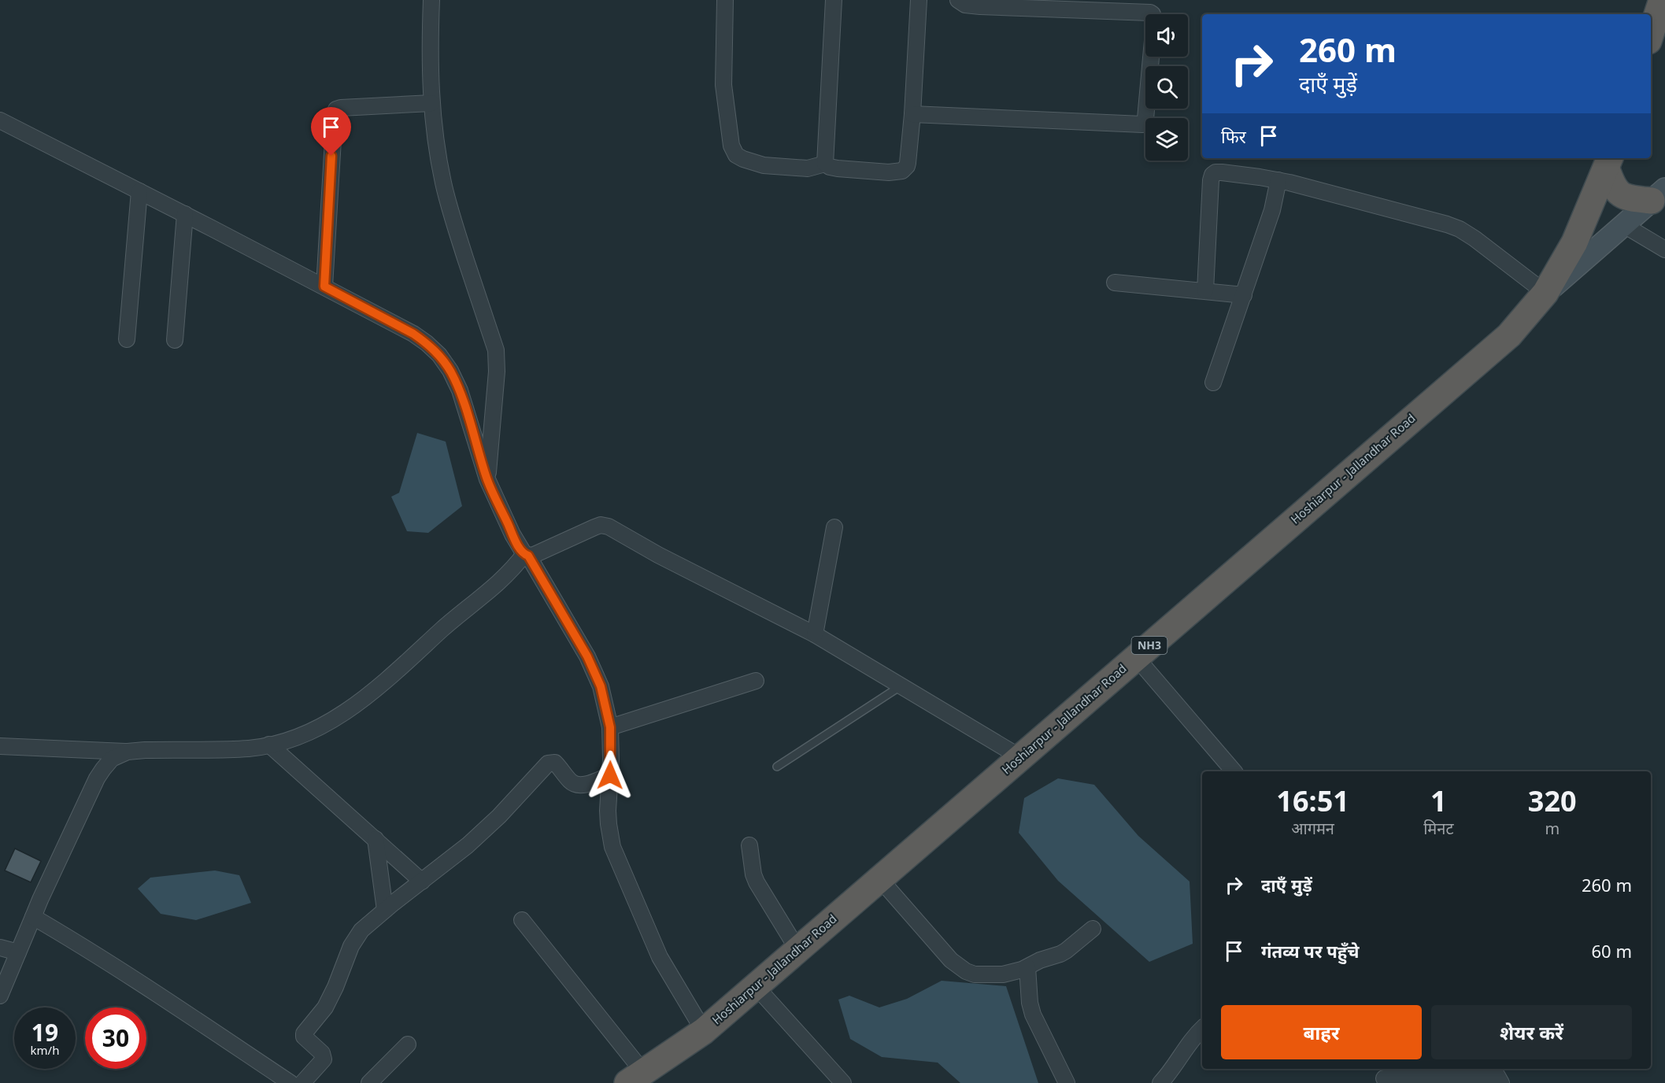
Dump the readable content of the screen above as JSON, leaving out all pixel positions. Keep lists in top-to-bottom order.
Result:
{
  "streets": {
    "highway": ["Hoshiarpur - Jallandhar Road", "NH3"]
  },
  "page": {
    "turn": ["260 m", "दाएँ मुड़ें"],
    "then": "फिर",
    "eta": [
      "16:51",
      "आगमन",
      "1",
      "मिनट",
      "320",
      "m"
    ],
    "list": [
      {
        "name": "दाएँ मुड़ें",
        "value": "260 m"
      },
      {
        "name": "गंतव्य पर पहुँचे",
        "value": "60 m"
      }
    ],
    "buttons": ["बाहर", "शेयर करें"],
    "speed": "19 km/h",
    "limit": "30"
  }
}
